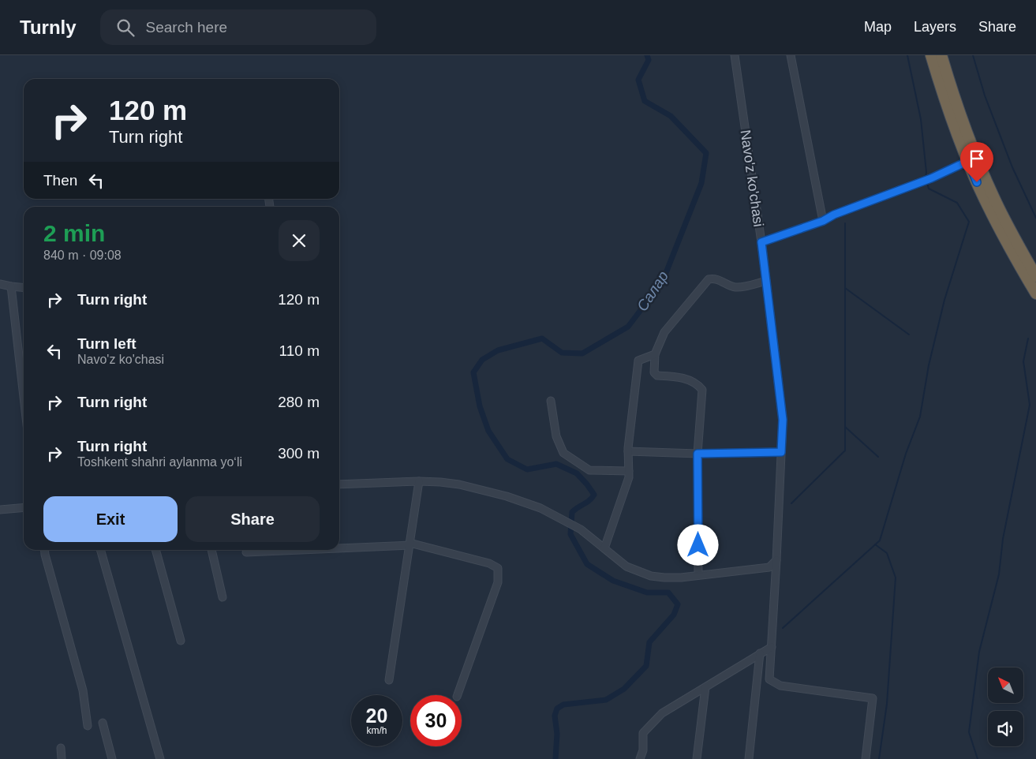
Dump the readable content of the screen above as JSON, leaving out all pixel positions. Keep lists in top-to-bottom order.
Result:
{
  "streets": {
    "street": ["Navo'z ko'chasi"]
  },
  "water": ["Салар"],
  "north": "top left",
  "page": {
    "header": "Turnly",
    "search": "Search here",
    "nav": ["Map", "Layers", "Share"],
    "turn": ["120 m", "Turn right"],
    "then": "Then",
    "heading": ["2 min", "840 m · 09:08"],
    "list": [
      {
        "name": "Turn right",
        "value": "120 m"
      },
      {
        "name": "Turn left",
        "note": "Navo'z ko'chasi",
        "value": "110 m"
      },
      {
        "name": "Turn right",
        "value": "280 m"
      },
      {
        "name": "Turn right",
        "note": "Toshkent shahri aylanma yoʻli",
        "value": "300 m"
      }
    ],
    "buttons": ["Exit", "Share"],
    "speed": "20 km/h",
    "limit": "30"
  }
}
